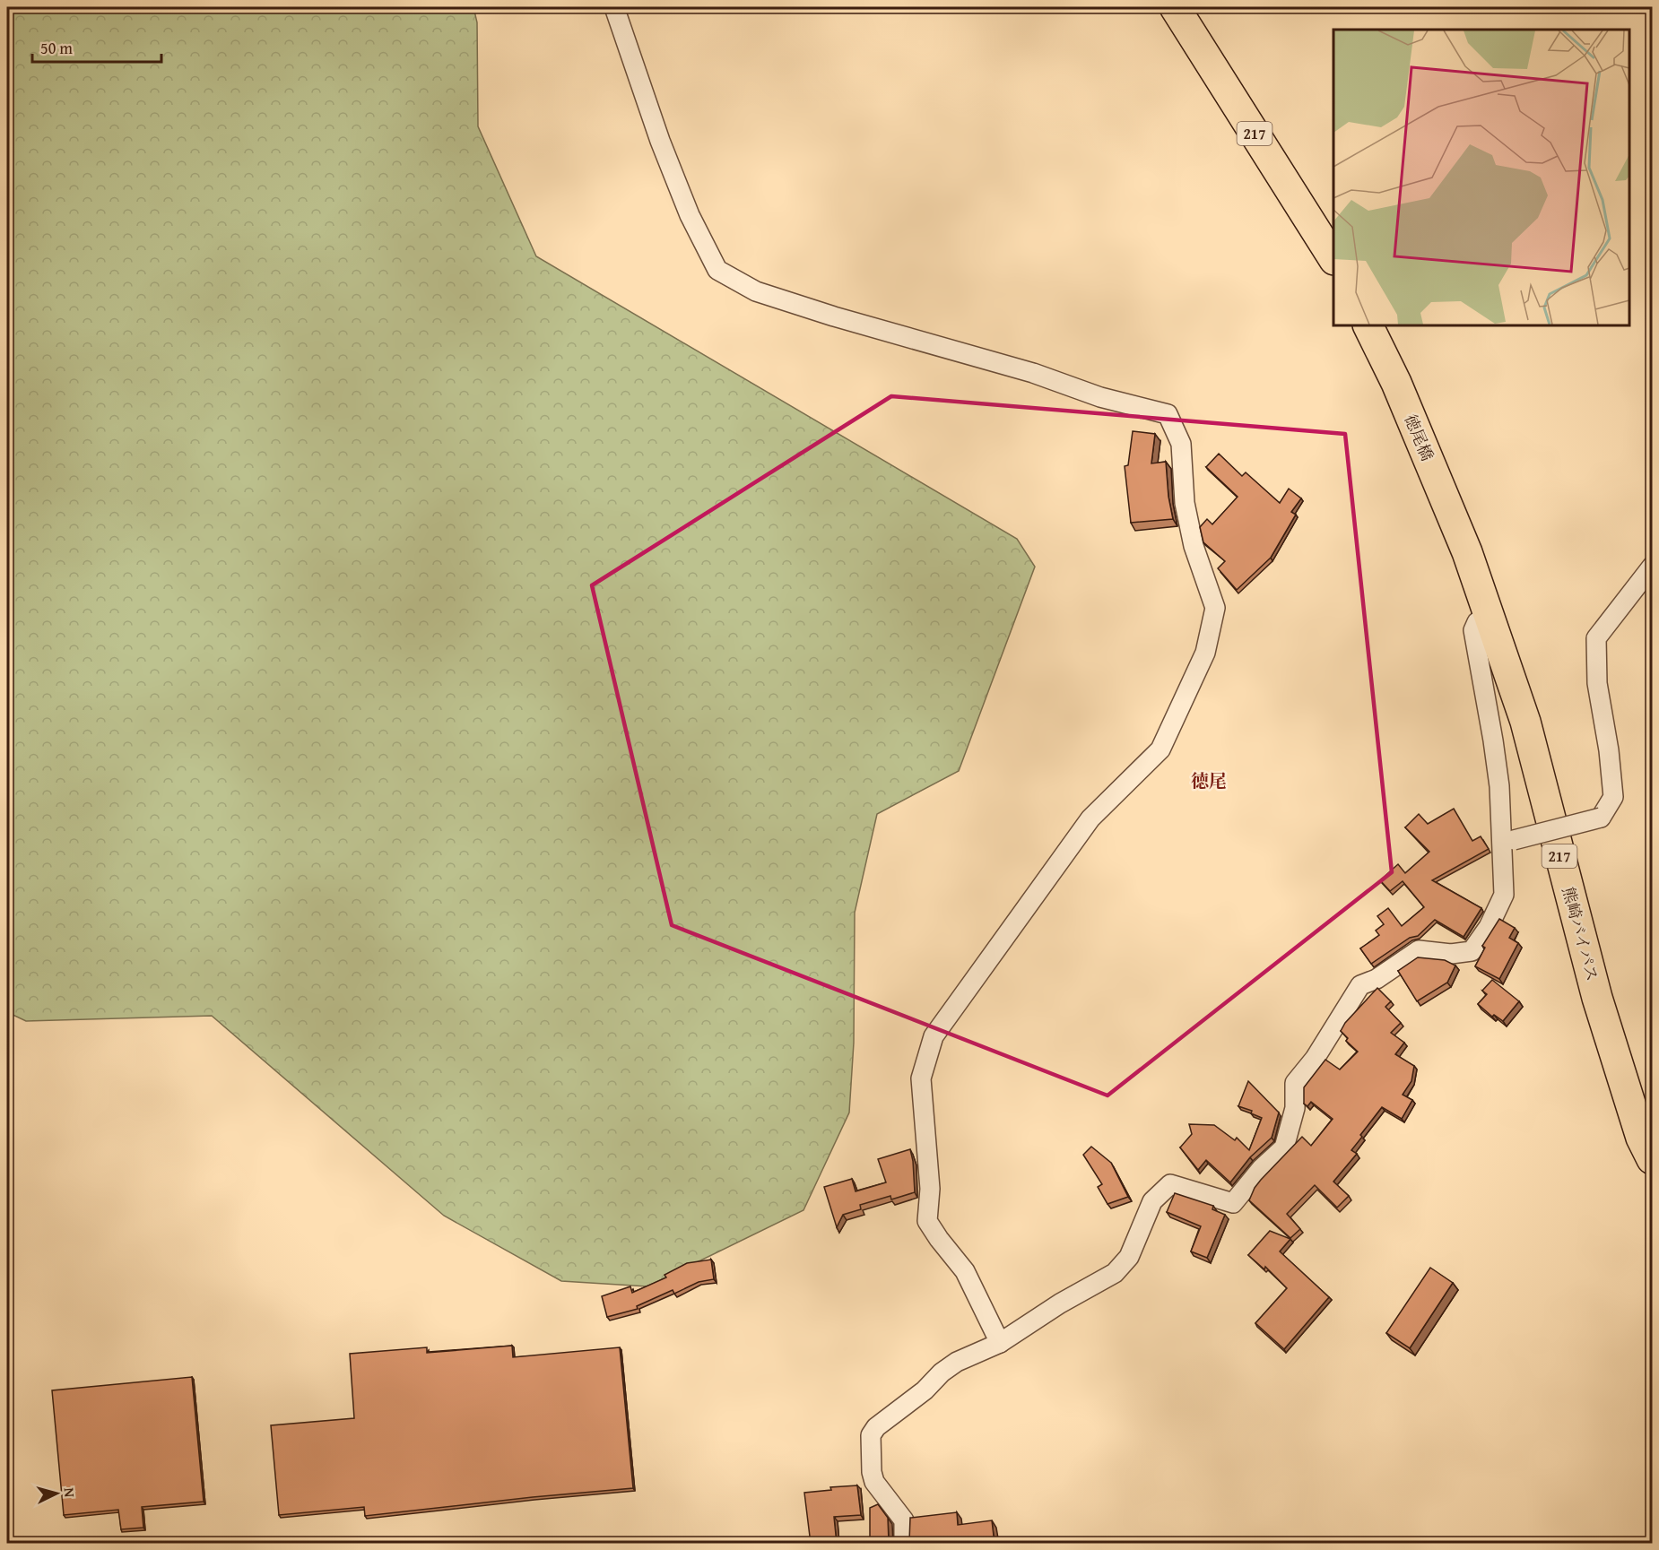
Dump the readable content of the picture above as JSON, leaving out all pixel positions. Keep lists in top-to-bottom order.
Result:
{
  "streets": {
    "highway": ["217", "徳尾橋", "熊崎バイパス"]
  },
  "crossings": [
    ["徳尾橋", "熊崎バイパス"]
  ],
  "districts": ["徳尾"],
  "scale_bar": "50 m",
  "north": "right"
}
